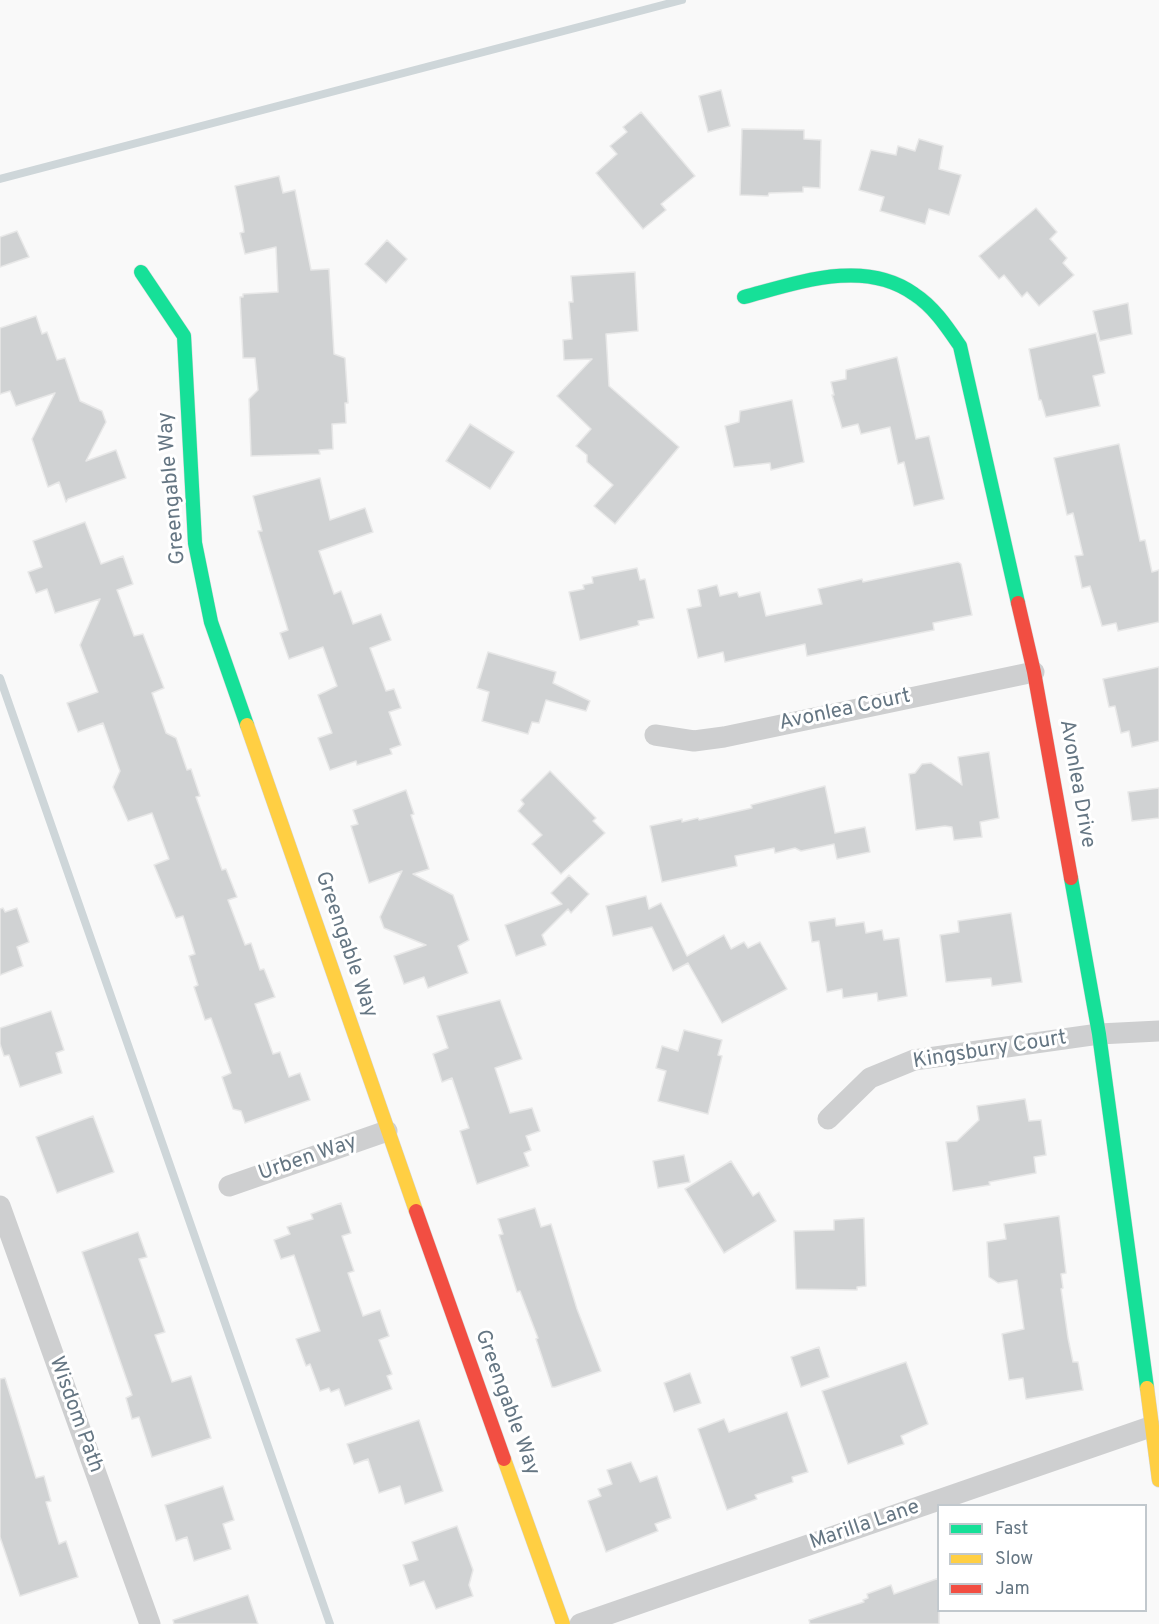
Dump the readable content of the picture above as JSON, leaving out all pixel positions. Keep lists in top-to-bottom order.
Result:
{
  "streets": {
    "street": [
      "Greengable Way",
      "Avonlea Court",
      "Avonlea Drive",
      "Kingsbury Court",
      "Urben Way",
      "Wisdom Path",
      "Marilla Lane"
    ]
  },
  "crossings": [
    ["Greengable Way", "Urben Way"],
    ["Avonlea Court", "Avonlea Drive"],
    ["Avonlea Drive", "Kingsbury Court"],
    ["Avonlea Drive", "Marilla Lane"]
  ],
  "legend": ["Fast", "Slow", "Jam"]
}
